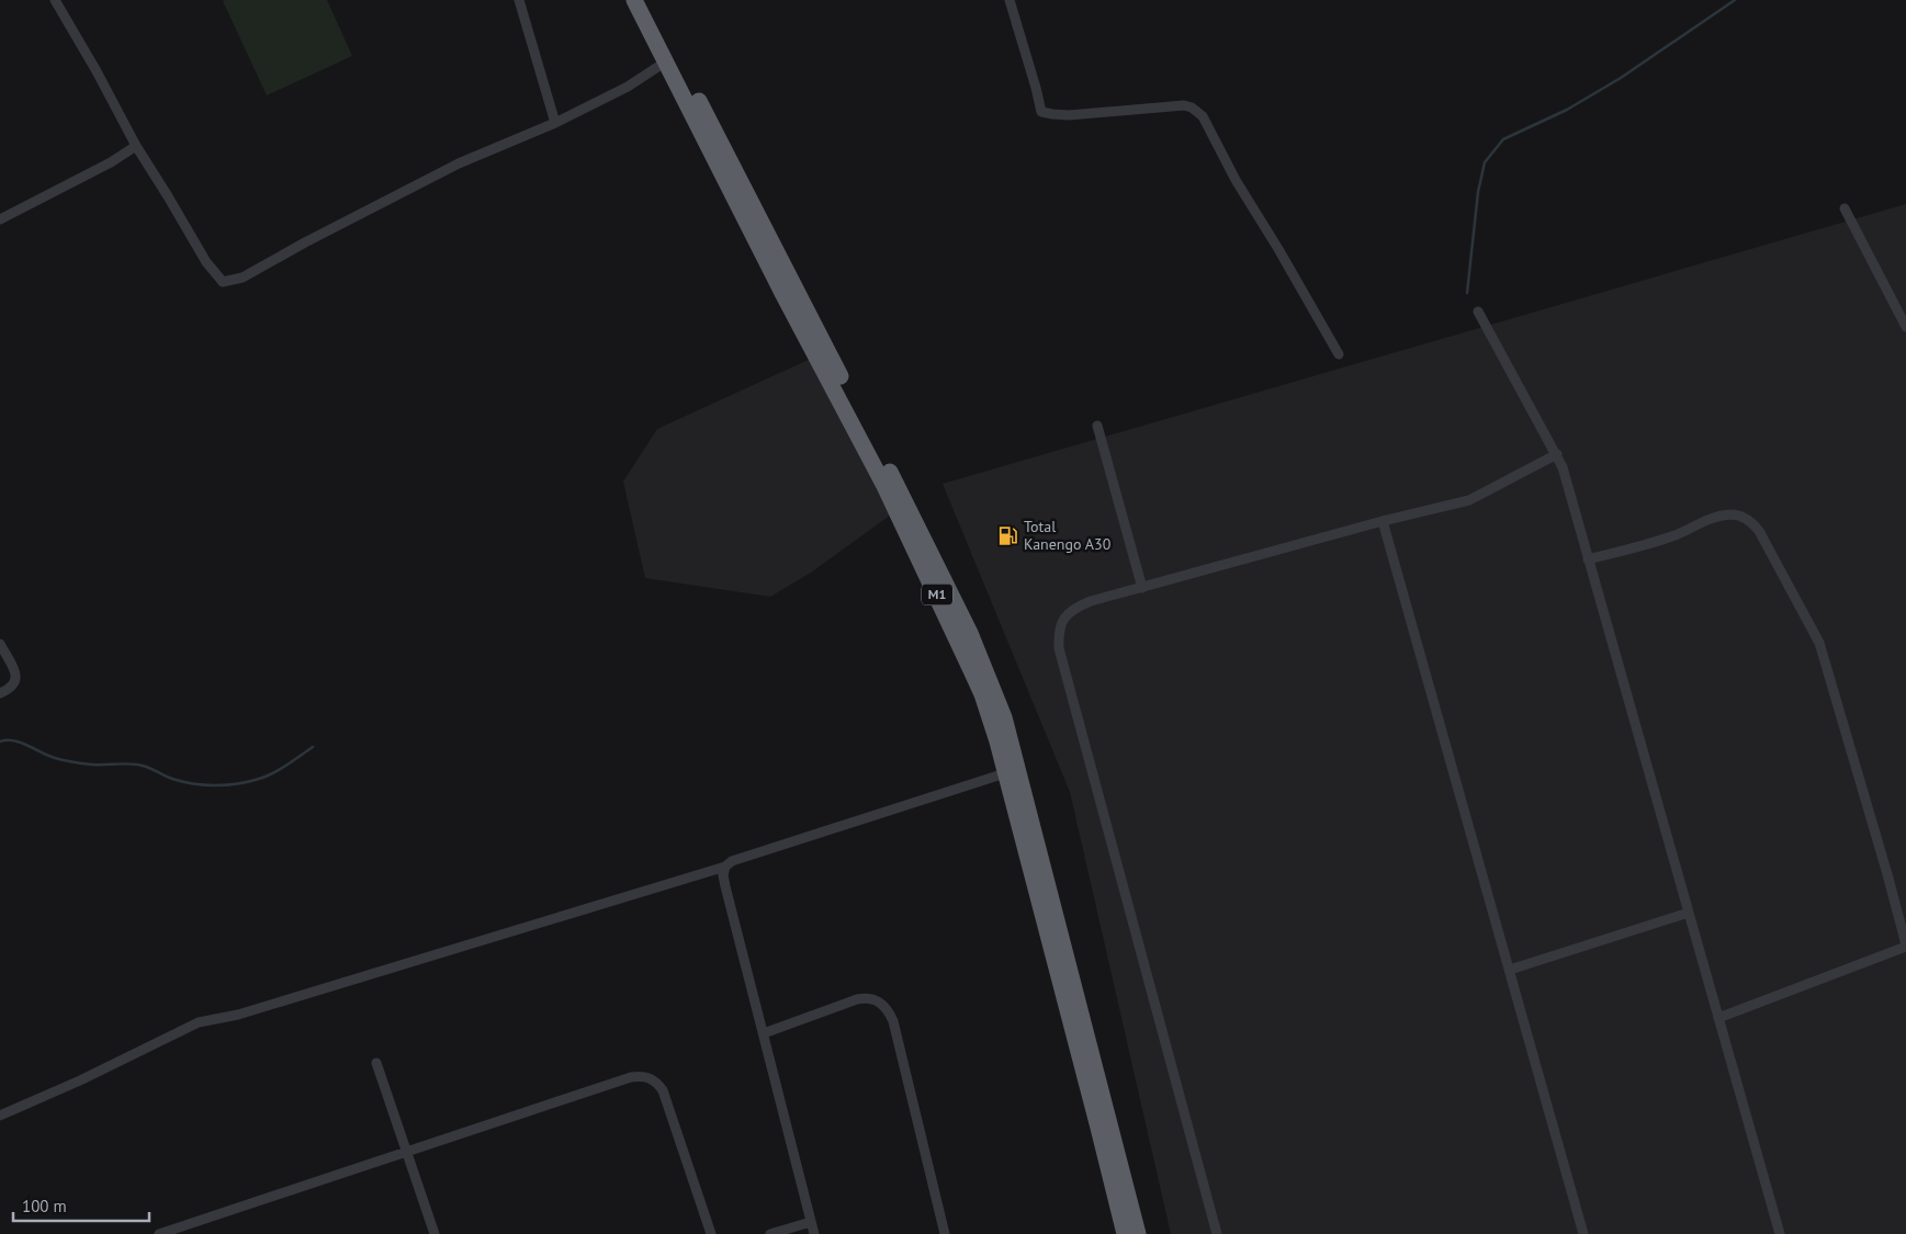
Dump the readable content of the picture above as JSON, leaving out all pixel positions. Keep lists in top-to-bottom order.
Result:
{
  "streets": {
    "highway": ["M1"]
  },
  "places": {
    "fuel station": ["Total Kanengo A30"]
  },
  "scale_bar": "100 m"
}
